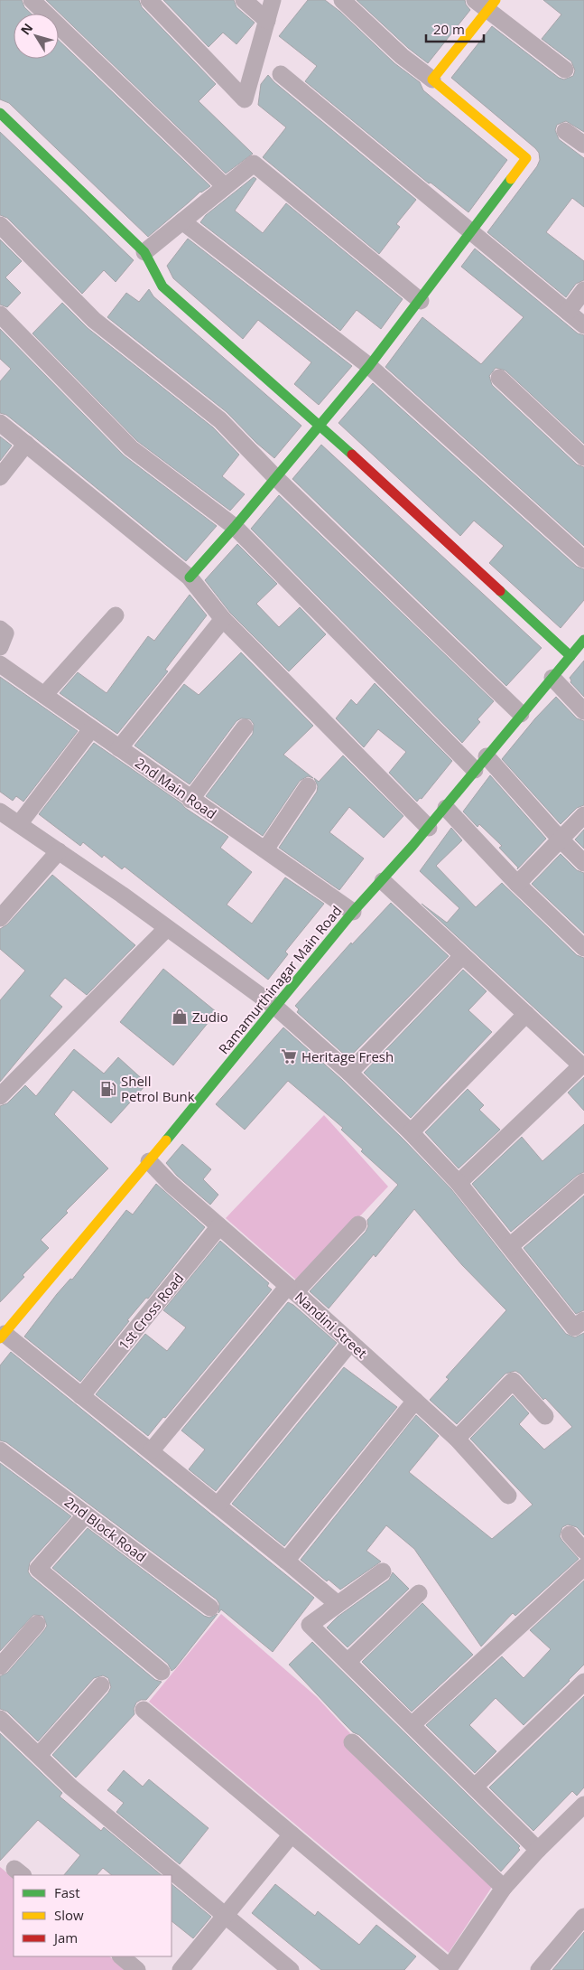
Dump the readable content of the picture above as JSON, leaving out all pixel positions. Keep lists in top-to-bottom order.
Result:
{
  "streets": {
    "street": [
      "2nd Main Road",
      "Ramamurthinagar Main Road",
      "1st Cross Road",
      "Nandini Street",
      "2nd Block Road"
    ]
  },
  "crossings": [
    ["2nd Main Road", "Ramamurthinagar Main Road"],
    ["Ramamurthinagar Main Road", "Nandini Street"],
    ["1st Cross Road", "Nandini Street"]
  ],
  "places": {
    "shop": ["Zudio"],
    "supermarket": ["Heritage Fresh"],
    "fuel station": ["Shell Petrol Bunk"]
  },
  "legend": ["Fast", "Slow", "Jam"],
  "scale_bar": "20 m",
  "north": "top left"
}
